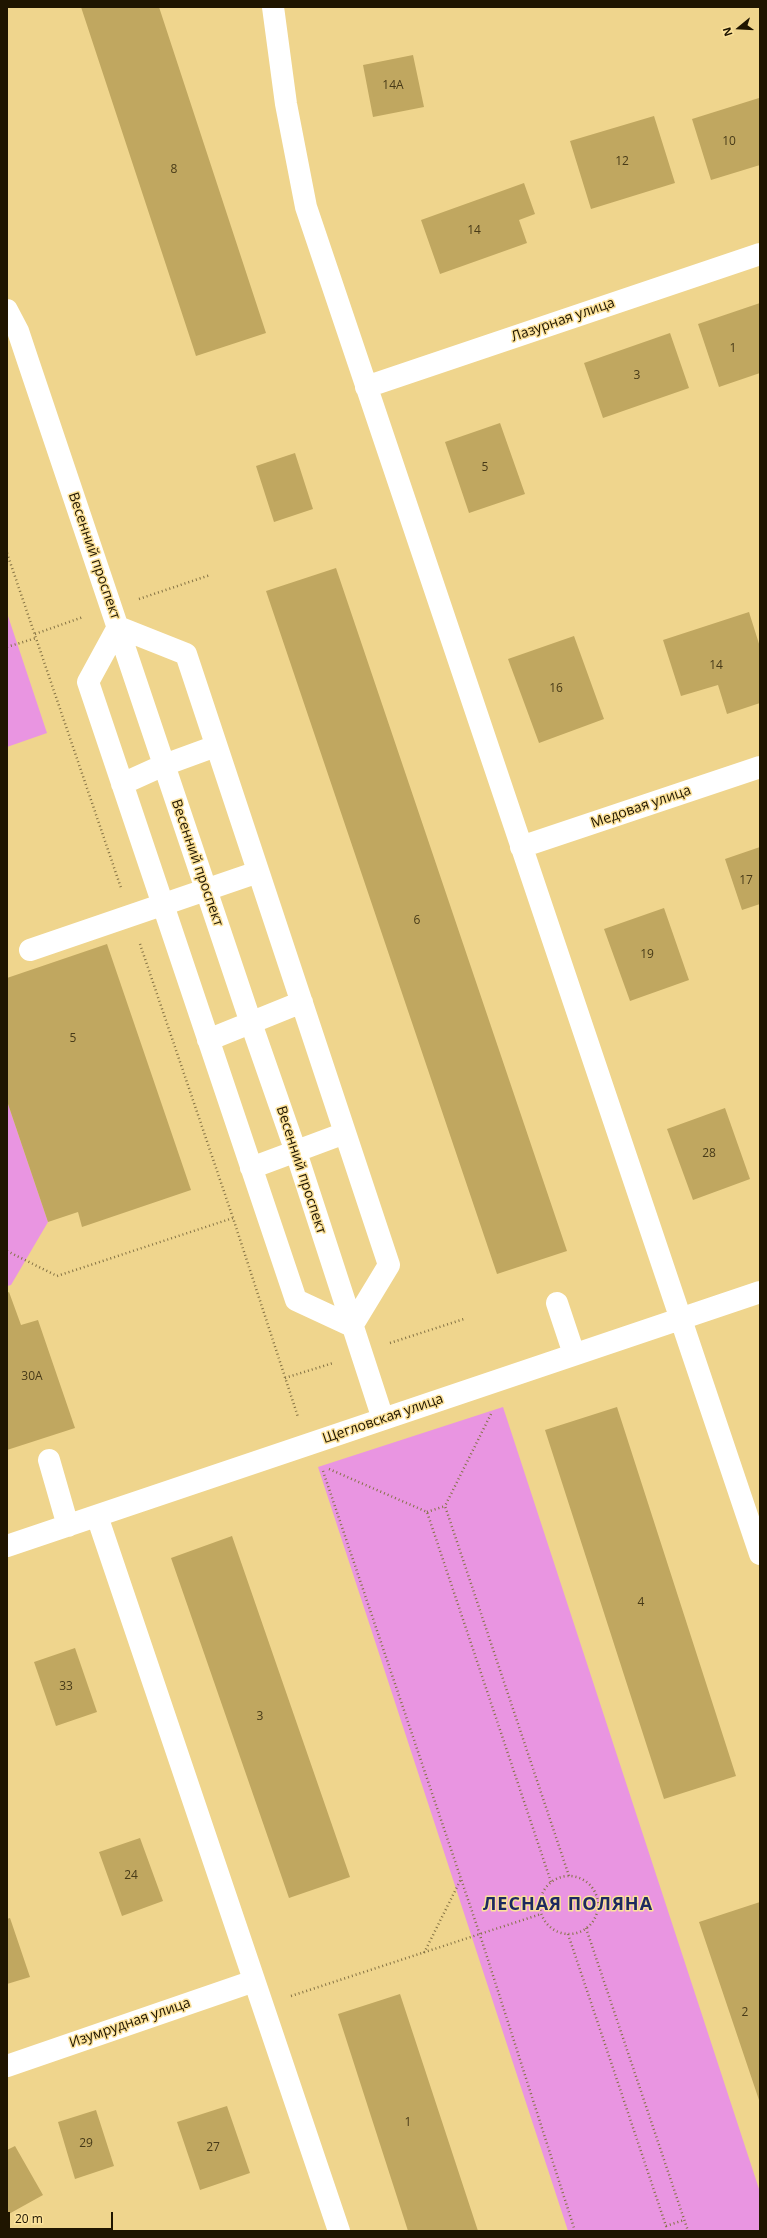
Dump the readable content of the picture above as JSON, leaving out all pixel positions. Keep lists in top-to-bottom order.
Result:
{
  "streets": {
    "street": [
      "Лазурная улица",
      "Весенний проспект",
      "Медовая улица",
      "Щегловская улица",
      "Изумрудная улица"
    ]
  },
  "crossings": [
    ["Весенний проспект", "Щегловская улица"]
  ],
  "districts": ["ЛЕСНАЯ ПОЛЯНА"],
  "house_numbers": [
    "14А",
    "10",
    "12",
    "8",
    "14",
    "1",
    "3",
    "5",
    "14",
    "16",
    "17",
    "6",
    "19",
    "5",
    "28",
    "30А",
    "4",
    "33",
    "3",
    "24",
    "2",
    "1",
    "29",
    "27"
  ],
  "scale_bar": "20 m",
  "north": "left"
}
